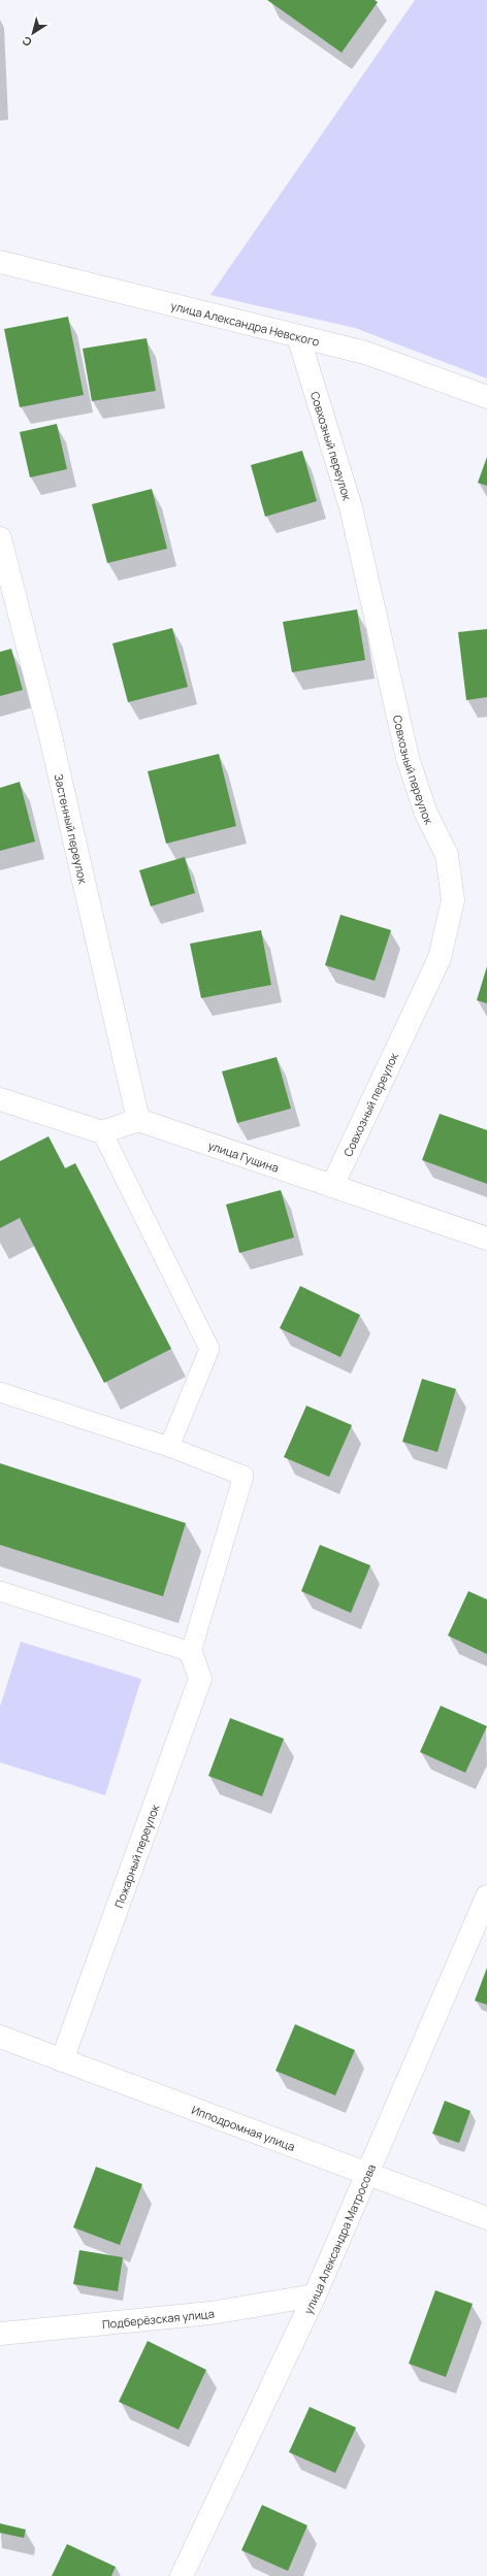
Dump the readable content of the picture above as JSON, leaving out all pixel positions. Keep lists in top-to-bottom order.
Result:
{
  "streets": {
    "street": [
      "улица Александра Невского",
      "Совхозный переулок",
      "Застенный переулок",
      "улица Гущина",
      "Пожарный переулок",
      "Ипподромная улица",
      "улица Александра Матросова",
      "Подберёзская улица"
    ]
  },
  "crossings": [
    ["улица Александра Невского", "Совхозный переулок"],
    ["Совхозный переулок", "улица Гущина"],
    ["Застенный переулок", "улица Гущина"],
    ["Пожарный переулок", "Ипподромная улица"],
    ["Ипподромная улица", "улица Александра Матросова"],
    ["улица Александра Матросова", "Подберёзская улица"]
  ],
  "north": "bottom left"
}
